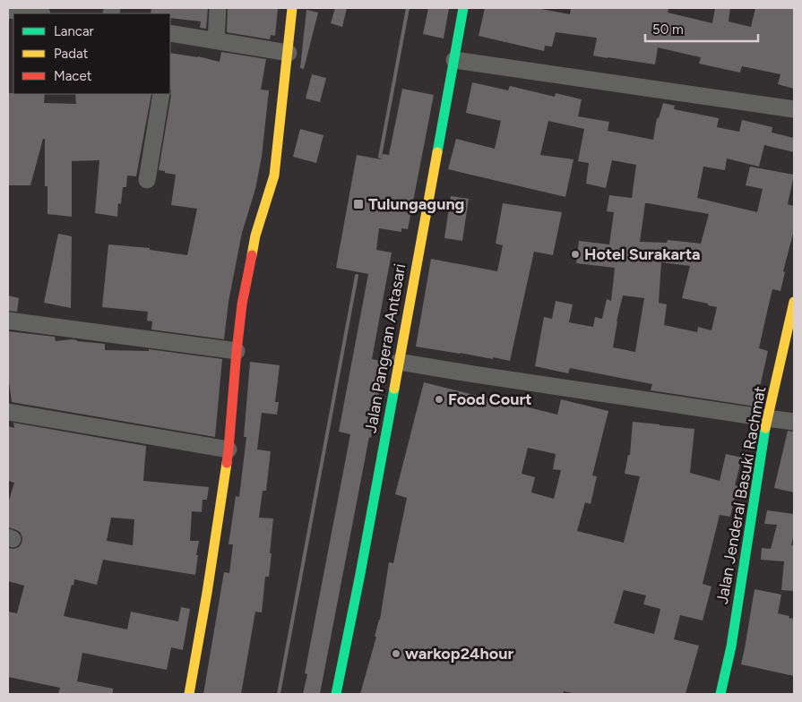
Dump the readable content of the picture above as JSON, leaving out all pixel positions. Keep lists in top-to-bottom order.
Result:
{
  "streets": {
    "street": ["Jalan Pangeran Antasari", "Jalan Jenderal Basuki Rachmat"]
  },
  "places": {
    "transit": ["Tulungagung"],
    "other": ["Hotel Surakarta", "Food Court", "warkop24hour"]
  },
  "legend": ["Lancar", "Padat", "Macet"],
  "scale_bar": "50 m"
}
